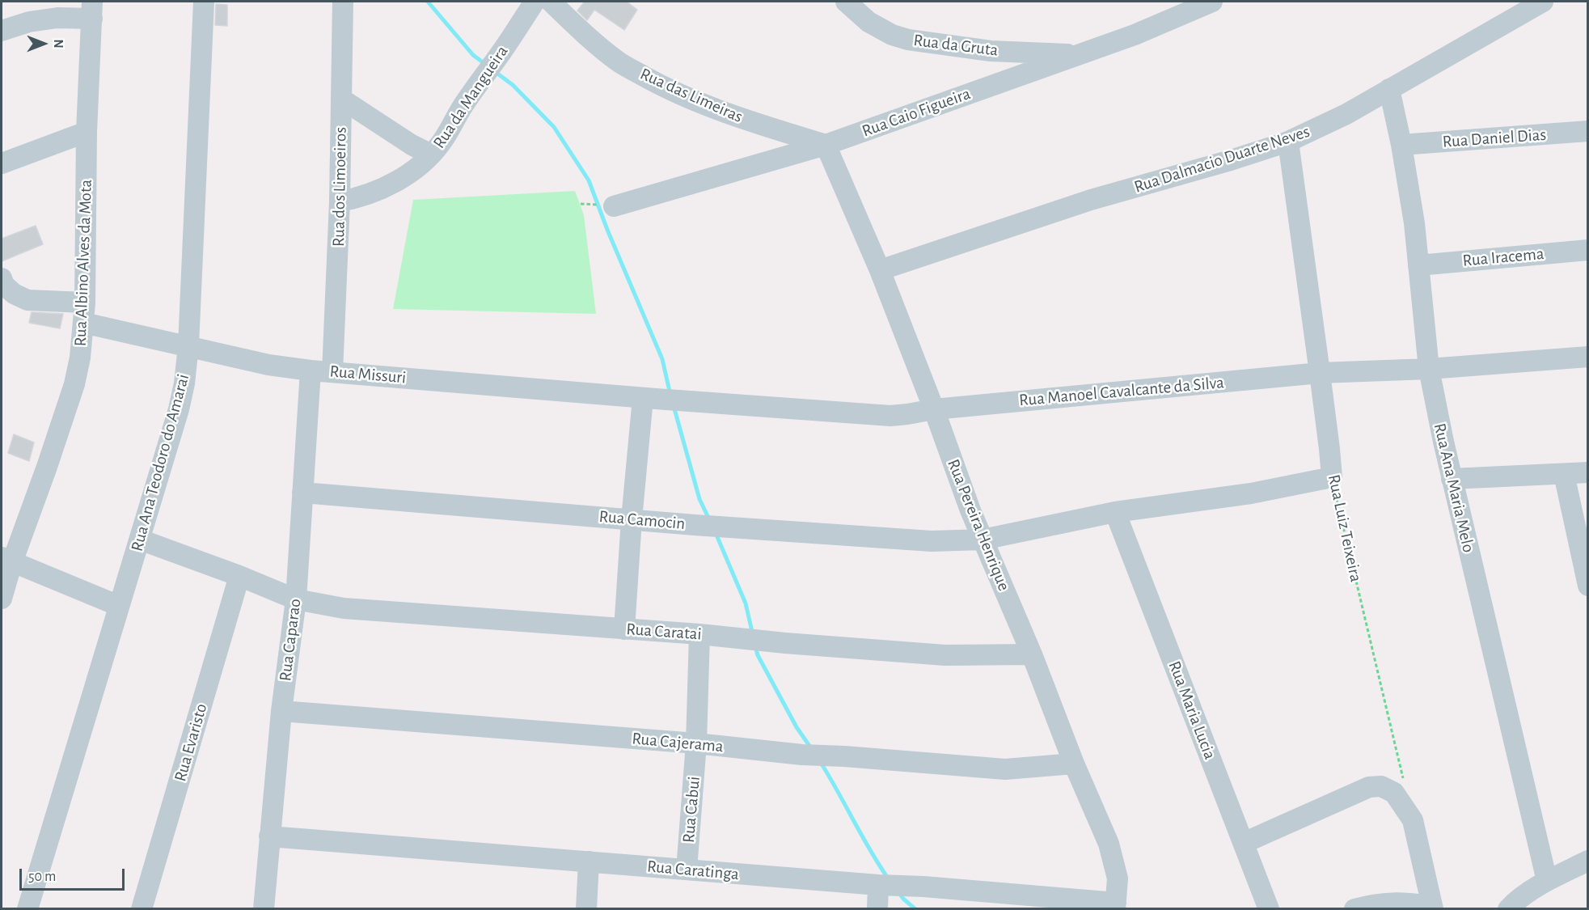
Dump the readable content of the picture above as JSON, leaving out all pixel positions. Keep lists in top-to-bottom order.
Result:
{
  "streets": {
    "street": [
      "Rua da Gruta",
      "Rua das Limeiras",
      "Rua da Mangueira",
      "Rua Caio Figueira",
      "Rua Daniel Dias",
      "Rua Dalmacio Duarte Neves",
      "Rua dos Limoeiros",
      "Rua Iracema",
      "Rua Albino Alves da Mota",
      "Rua Missuri",
      "Rua Manoel Cavalcante da Silva",
      "Rua Ana Teodoro do Amarai",
      "Rua Ana Maria Melo",
      "Rua Camocin",
      "Rua Pereira Henrique",
      "Rua Luiz Teixeira",
      "Rua Caratai",
      "Rua Caparao",
      "Rua Maria Lucia",
      "Rua Evaristo",
      "Rua Cajerama",
      "Rua Cabui",
      "Rua Caratinga"
    ]
  },
  "crossings": [
    ["Rua da Gruta", "Rua Caio Figueira"],
    ["Rua das Limeiras", "Rua Caio Figueira"],
    ["Rua das Limeiras", "Rua Pereira Henrique"],
    ["Rua da Mangueira", "Rua dos Limoeiros"],
    ["Rua Caio Figueira", "Rua Pereira Henrique"],
    ["Rua Daniel Dias", "Rua Ana Maria Melo"],
    ["Rua Dalmacio Duarte Neves", "Rua Ana Maria Melo"],
    ["Rua Dalmacio Duarte Neves", "Rua Pereira Henrique"],
    ["Rua Dalmacio Duarte Neves", "Rua Luiz Teixeira"],
    ["Rua dos Limoeiros", "Rua Missuri"],
    ["Rua Iracema", "Rua Ana Maria Melo"],
    ["Rua Albino Alves da Mota", "Rua Missuri"],
    ["Rua Missuri", "Rua Manoel Cavalcante da Silva"],
    ["Rua Missuri", "Rua Ana Teodoro do Amarai"],
    ["Rua Missuri", "Rua Caparao"],
    ["Rua Manoel Cavalcante da Silva", "Rua Ana Maria Melo"],
    ["Rua Manoel Cavalcante da Silva", "Rua Pereira Henrique"],
    ["Rua Manoel Cavalcante da Silva", "Rua Luiz Teixeira"],
    ["Rua Ana Teodoro do Amarai", "Rua Caratai"],
    ["Rua Camocin", "Rua Pereira Henrique"],
    ["Rua Camocin", "Rua Luiz Teixeira"],
    ["Rua Camocin", "Rua Caparao"],
    ["Rua Camocin", "Rua Maria Lucia"],
    ["Rua Pereira Henrique", "Rua Caratai"],
    ["Rua Pereira Henrique", "Rua Cajerama"],
    ["Rua Pereira Henrique", "Rua Caratinga"],
    ["Rua Caratai", "Rua Caparao"],
    ["Rua Caratai", "Rua Evaristo"],
    ["Rua Caratai", "Rua Cabui"],
    ["Rua Caparao", "Rua Cajerama"],
    ["Rua Caparao", "Rua Caratinga"],
    ["Rua Cajerama", "Rua Cabui"],
    ["Rua Cabui", "Rua Caratinga"]
  ],
  "scale_bar": "50 m",
  "north": "right"
}
